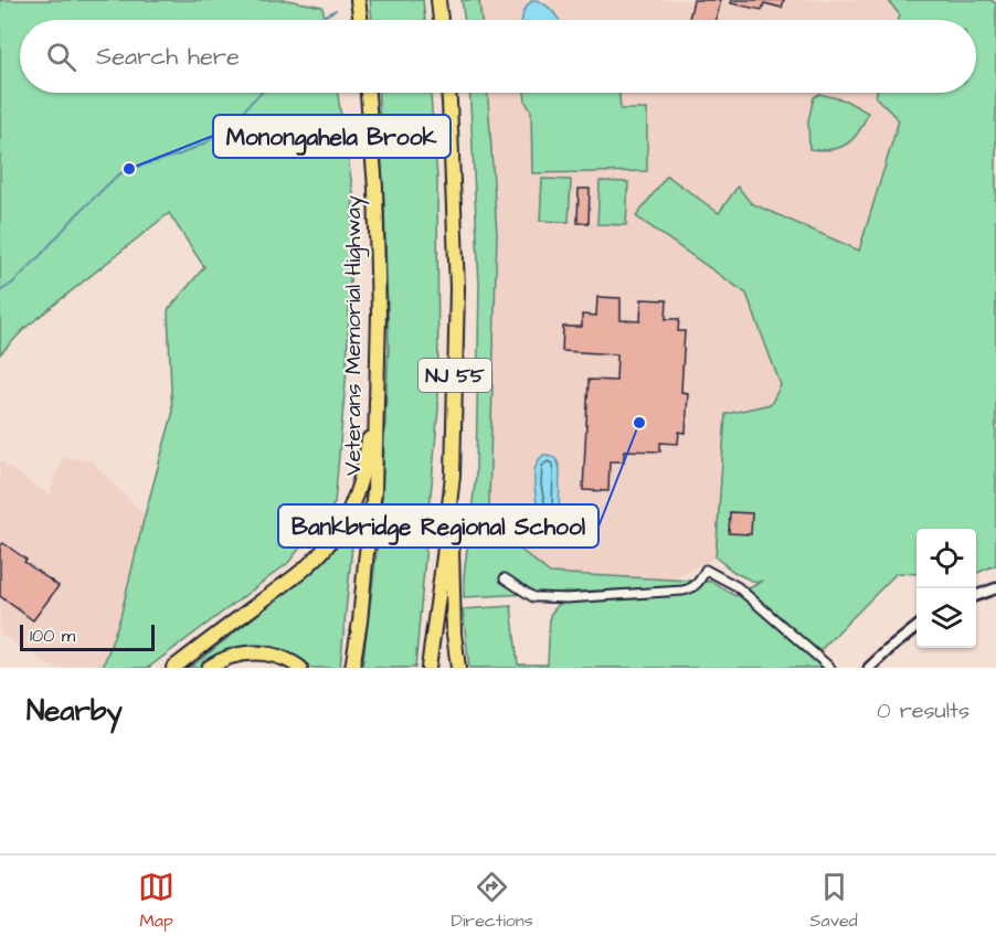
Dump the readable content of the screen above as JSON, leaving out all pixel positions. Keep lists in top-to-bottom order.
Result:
{
  "streets": {
    "highway": ["Veterans Memorial Highway", "NJ 55"]
  },
  "places": ["Monongahela Brook", "Bankbridge Regional School"],
  "scale_bar": "100 m",
  "page": {
    "search": "Search here",
    "scale": "100 m",
    "heading": ["Nearby", "0 results"],
    "nav": ["Map", "Directions", "Saved"]
  }
}
